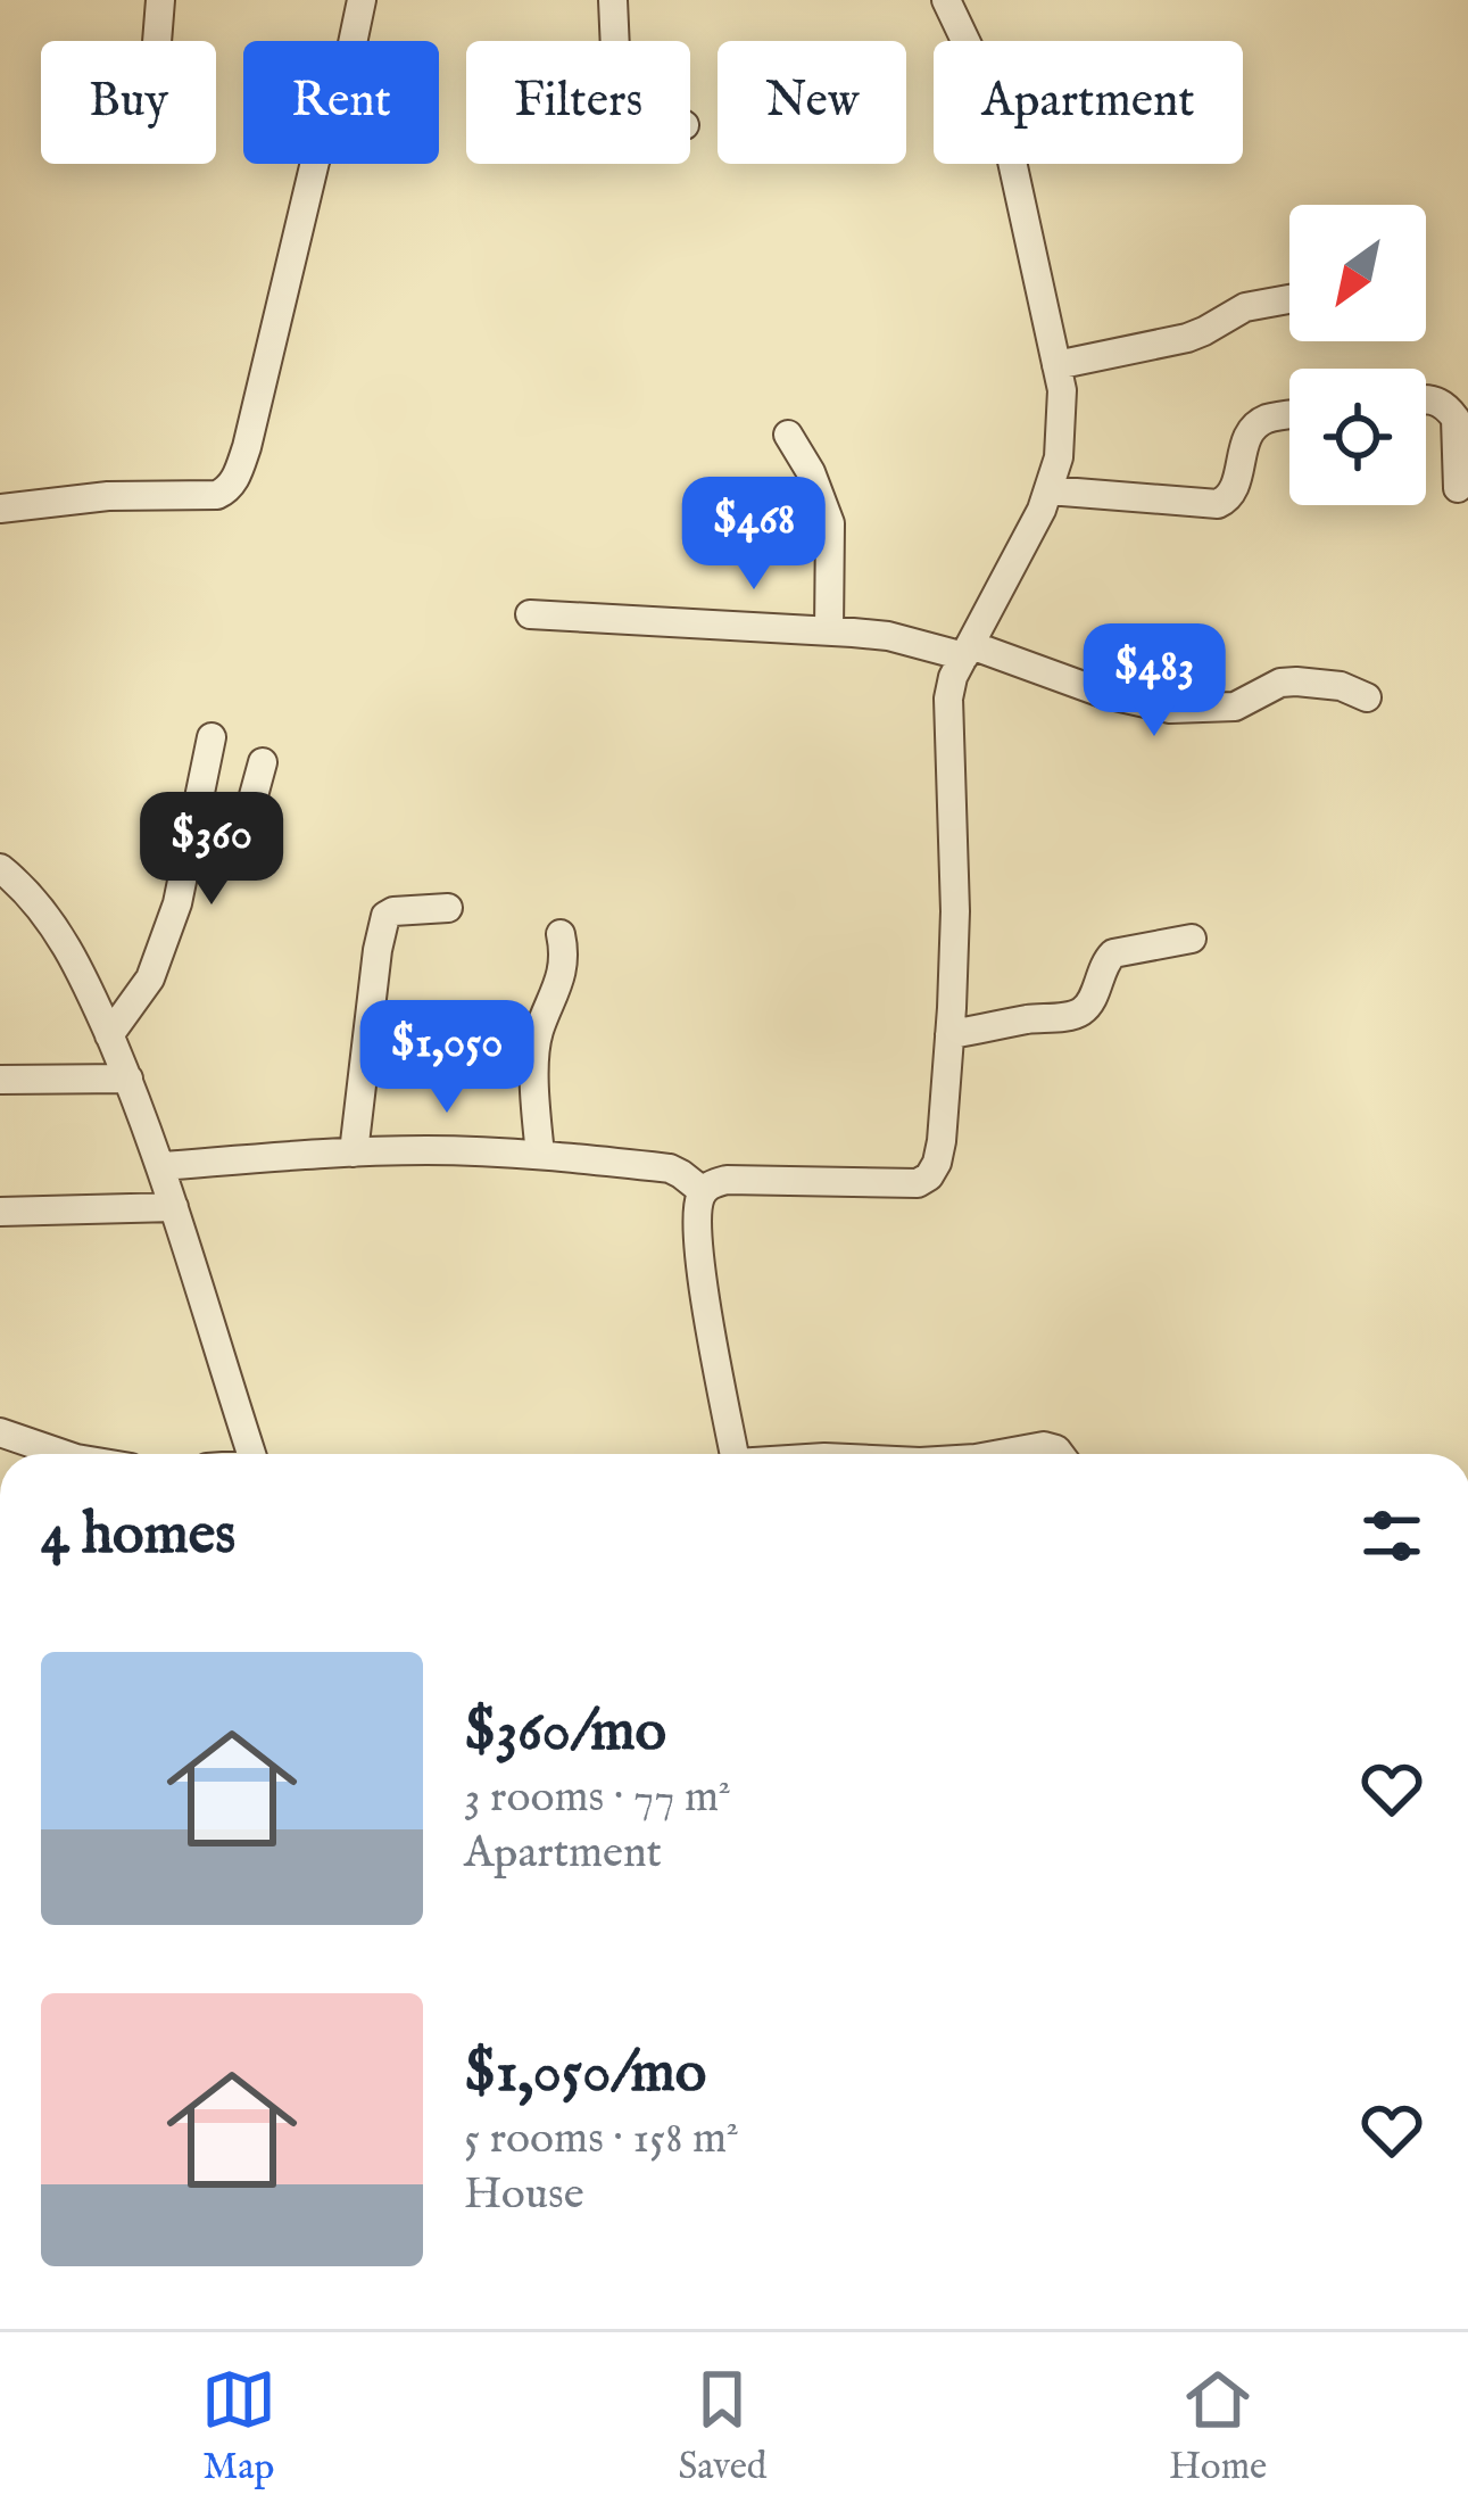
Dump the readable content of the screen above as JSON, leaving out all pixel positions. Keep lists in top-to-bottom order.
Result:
{
  "north": "bottom left",
  "page": {
    "chip": [
      "Buy",
      "Rent",
      "Filters",
      "New",
      "Apartment"
    ],
    "price": [
      "$468",
      "$483",
      "$360",
      "$1,050"
    ],
    "heading": "4 homes",
    "list": [
      {
        "name": "$360/mo",
        "note": "3 rooms · 77 m² · Apartment"
      },
      {
        "name": "$1,050/mo",
        "note": "5 rooms · 158 m² · House"
      }
    ],
    "tabs": ["Map", "Saved", "Home"]
  }
}
